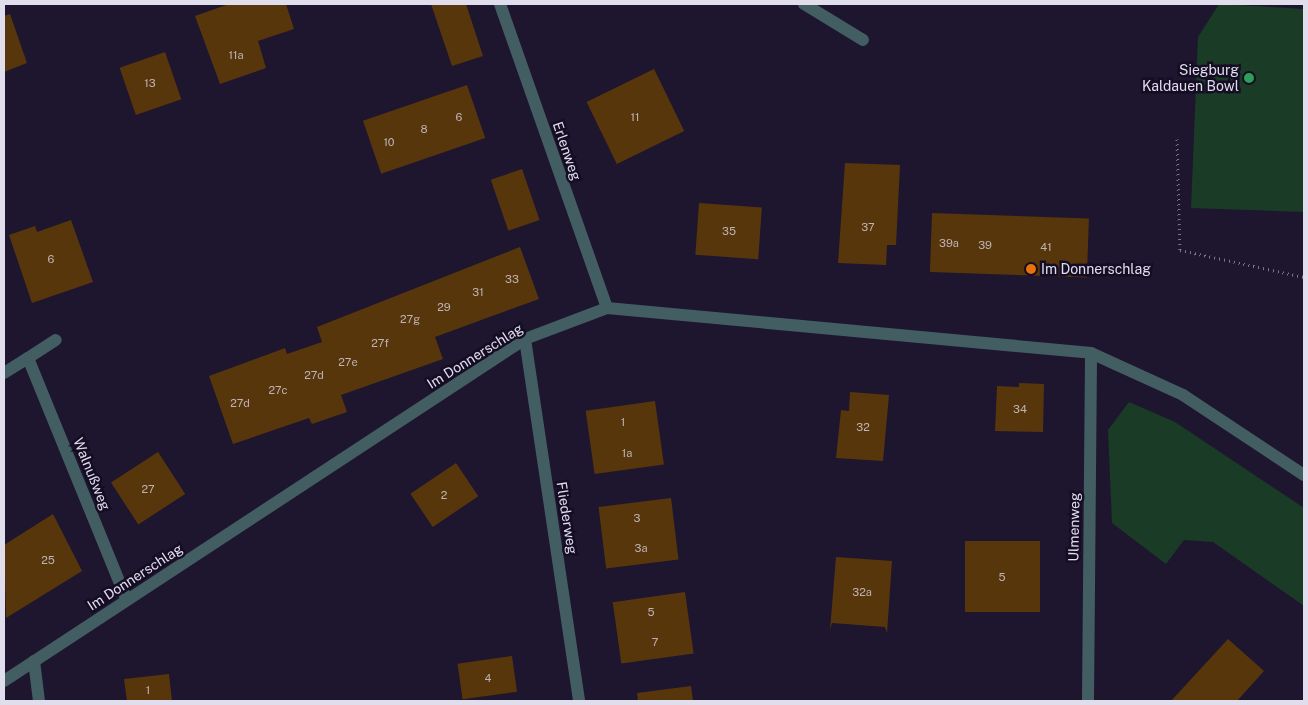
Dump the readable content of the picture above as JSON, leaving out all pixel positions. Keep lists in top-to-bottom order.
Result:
{
  "streets": {
    "street": [
      "Erlenweg",
      "Im Donnerschlag",
      "Walnußweg",
      "Fliederweg",
      "Ulmenweg"
    ]
  },
  "crossings": [
    ["Erlenweg", "Im Donnerschlag"],
    ["Im Donnerschlag", "Walnußweg"],
    ["Im Donnerschlag", "Fliederweg"],
    ["Im Donnerschlag", "Ulmenweg"]
  ],
  "places": ["Siegburg Kaldauen Bowl", "Im Donnerschlag"],
  "house_numbers": [
    "11a",
    "13",
    "6",
    "11",
    "8",
    "10",
    "37",
    "35",
    "39a",
    "39",
    "41",
    "6",
    "33",
    "31",
    "29",
    "27g",
    "27f",
    "27e",
    "27d",
    "27c",
    "27d",
    "34",
    "1",
    "32",
    "1a",
    "27",
    "2",
    "3",
    "3a",
    "25",
    "5",
    "32a",
    "5",
    "7",
    "4",
    "1"
  ]
}
